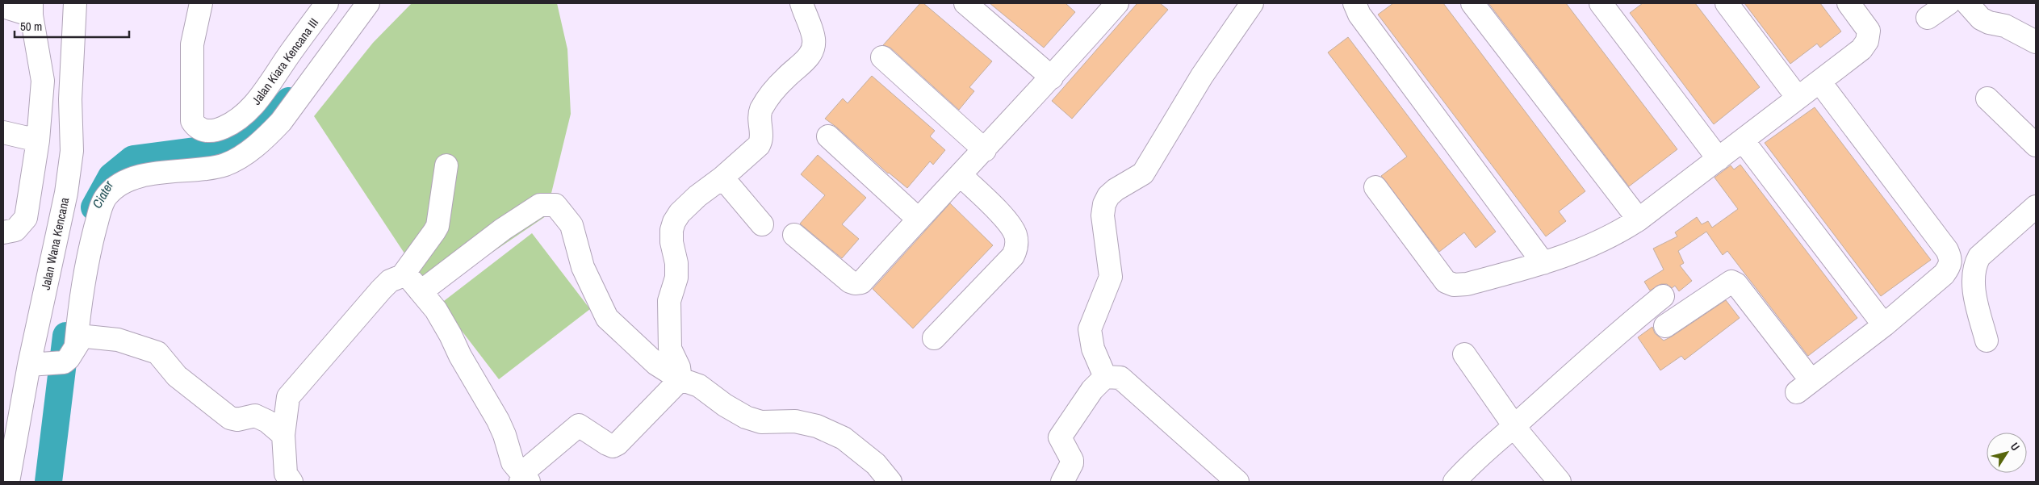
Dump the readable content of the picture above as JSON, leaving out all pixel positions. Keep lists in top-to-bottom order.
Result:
{
  "streets": {
    "street": ["Jalan Kiara Kencana III", "Jalan Wana Kencana"]
  },
  "water": ["Ciater"],
  "scale_bar": "50 m",
  "north": "top right"
}
